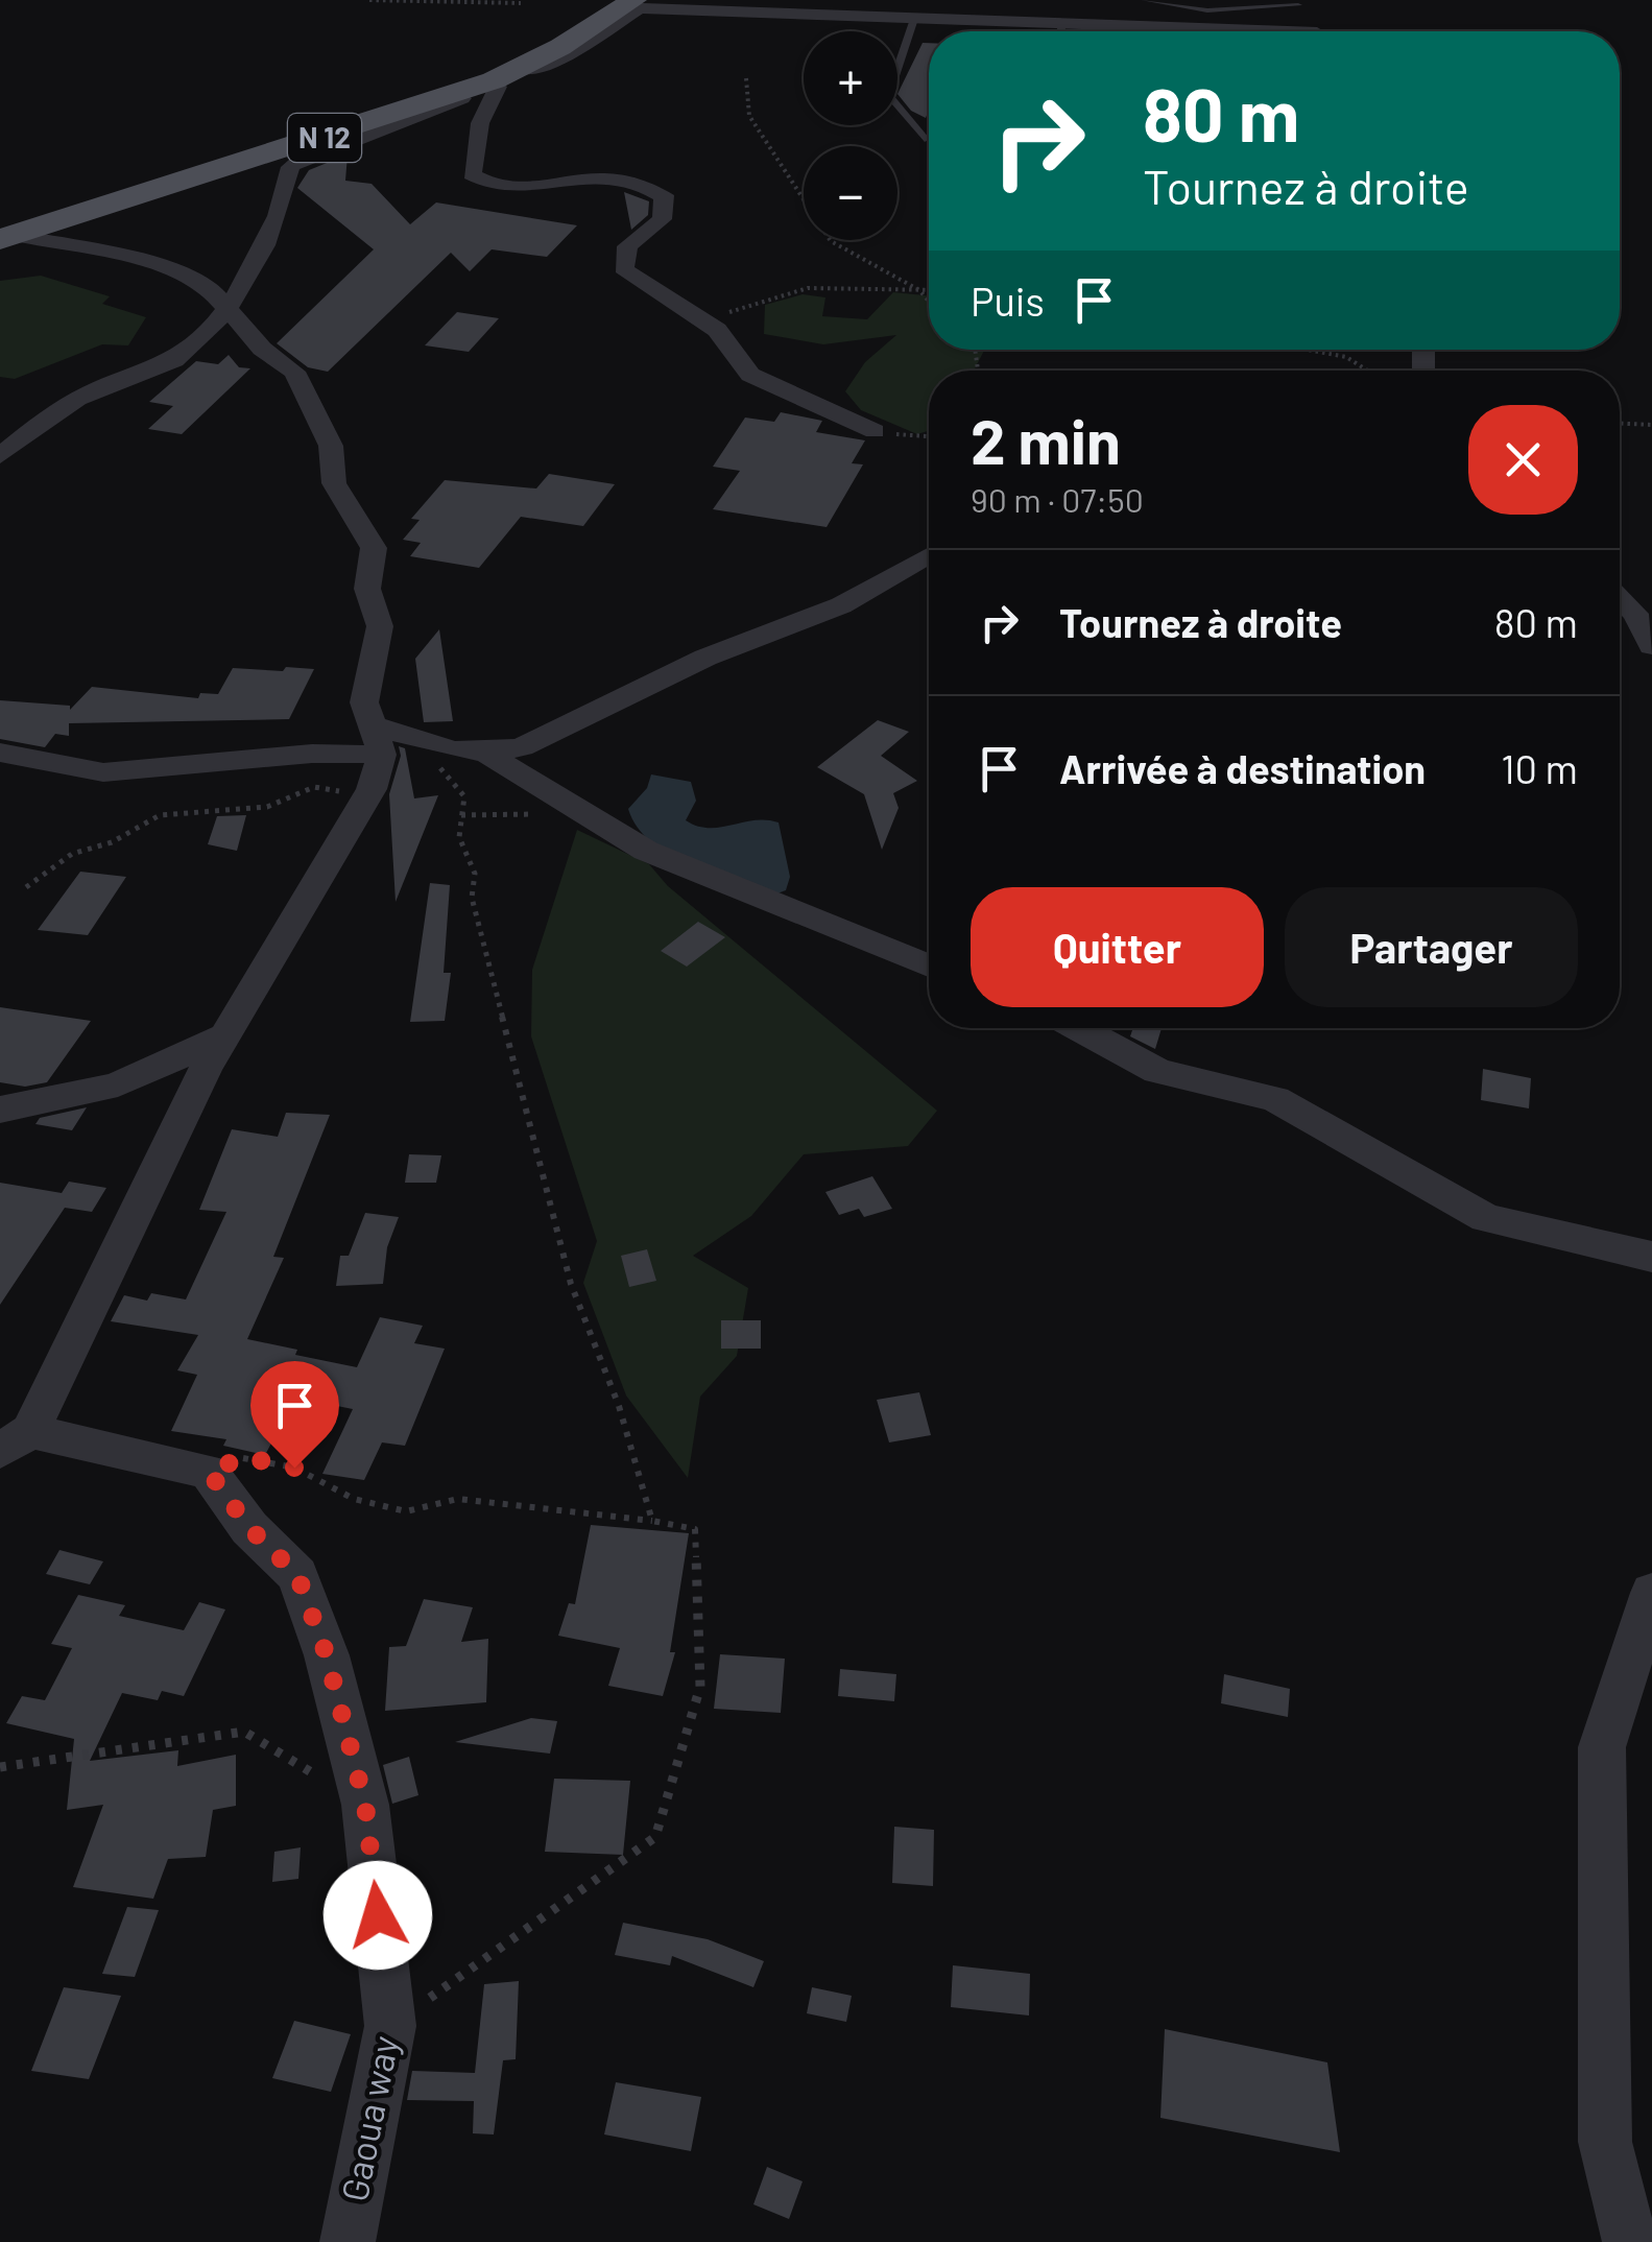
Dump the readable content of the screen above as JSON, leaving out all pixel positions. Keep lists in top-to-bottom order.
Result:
{
  "streets": {
    "main road": ["N 12"],
    "street": ["Gaoua way"]
  },
  "page": {
    "map_buttons": ["+", "−"],
    "turn": ["80 m", "Tournez à droite"],
    "then": "Puis",
    "heading": ["2 min", "90 m · 07:50"],
    "list": [
      {
        "name": "Tournez à droite",
        "value": "80 m"
      },
      {
        "name": "Arrivée à destination",
        "value": "10 m"
      }
    ],
    "buttons": ["Quitter", "Partager"]
  }
}
